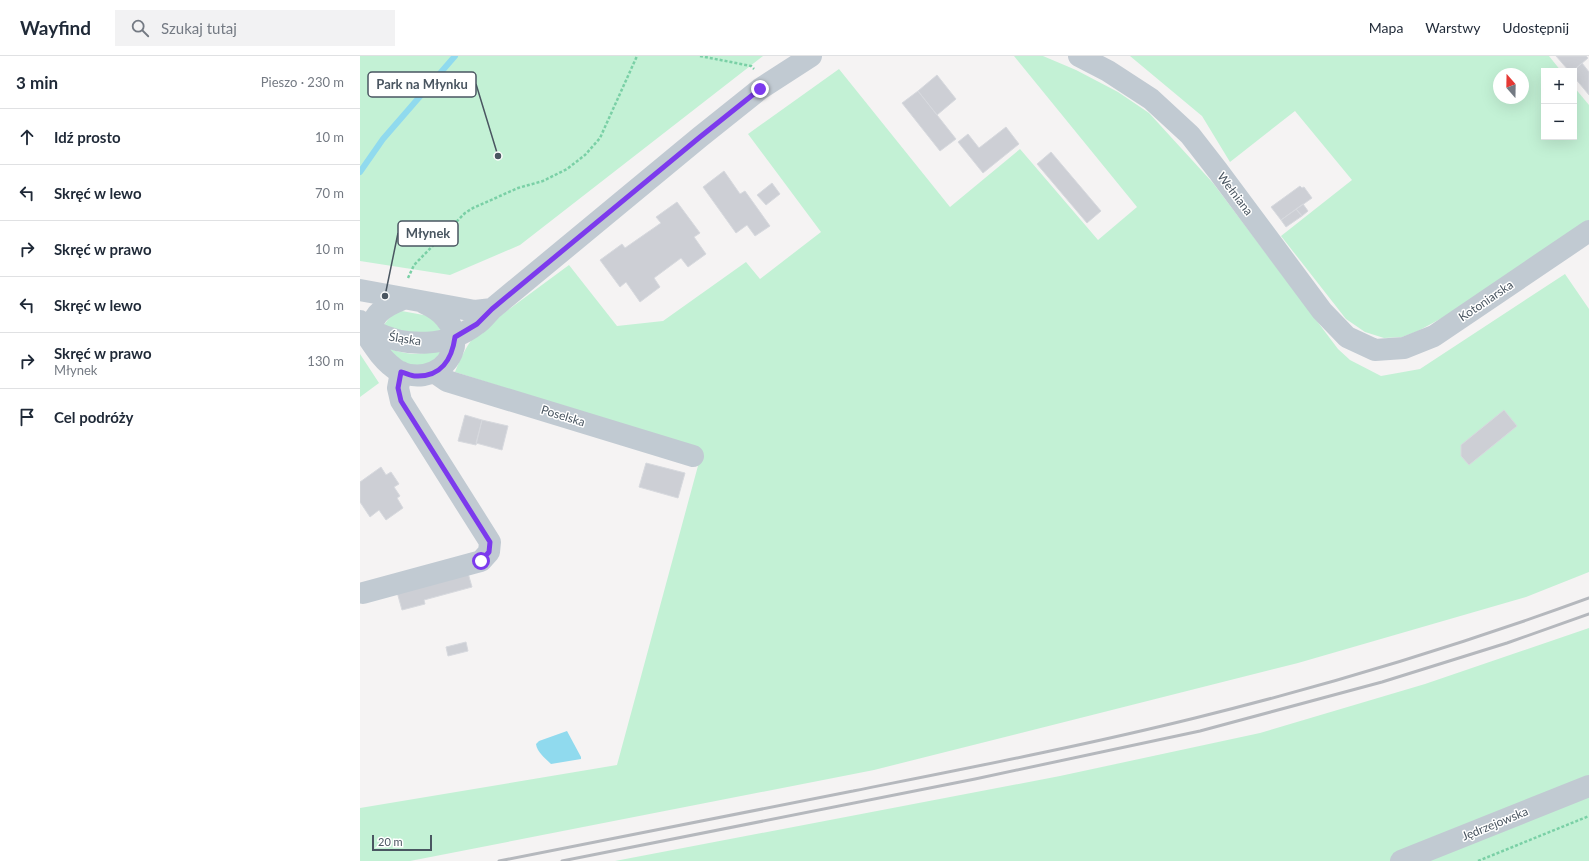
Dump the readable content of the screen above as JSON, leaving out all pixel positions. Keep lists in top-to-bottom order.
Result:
{
  "streets": {
    "street": [
      "Wełniana",
      "Kotoniarska",
      "Śląska",
      "Poselska",
      "Jędrzejowska"
    ]
  },
  "crossings": [
    ["Wełniana", "Kotoniarska"]
  ],
  "places": ["Park na Młynku", "Młynek"],
  "scale_bar": "20 m",
  "north": "top",
  "page": {
    "header": "Wayfind",
    "search": "Szukaj tutaj",
    "nav": ["Mapa", "Warstwy", "Udostępnij"],
    "heading": ["3 min", "Pieszo · 230 m"],
    "map_buttons": ["+", "−"],
    "list": [
      ["Idź prosto", "10 m"],
      ["Skręć w lewo", "70 m"],
      ["Skręć w prawo", "10 m"],
      ["Skręć w lewo", "10 m"],
      ["Skręć w prawo", "Młynek", "130 m"],
      "Cel podróży"
    ],
    "scale": "20 m"
  }
}
